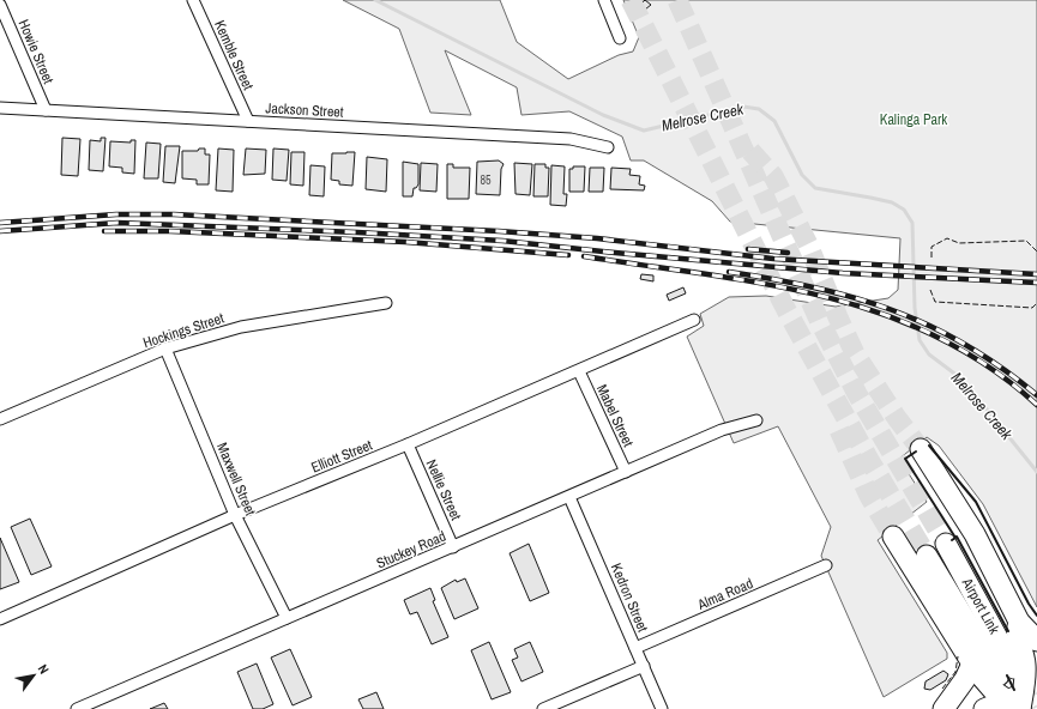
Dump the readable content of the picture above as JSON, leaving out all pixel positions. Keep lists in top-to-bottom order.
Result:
{
  "streets": {
    "highway": ["Airport Link"],
    "street": [
      "Howie Street",
      "Kemble Street",
      "Jackson Street",
      "Hockings Street",
      "Mabel Street",
      "Elliott Street",
      "Maxwell Street",
      "Nellie Street",
      "Stuckey Road",
      "Alma Road",
      "Kedron Street"
    ]
  },
  "crossings": [
    ["Howie Street", "Jackson Street"],
    ["Kemble Street", "Jackson Street"],
    ["Hockings Street", "Maxwell Street"],
    ["Mabel Street", "Elliott Street"],
    ["Mabel Street", "Stuckey Road"],
    ["Elliott Street", "Maxwell Street"],
    ["Elliott Street", "Nellie Street"],
    ["Maxwell Street", "Stuckey Road"],
    ["Nellie Street", "Stuckey Road"],
    ["Stuckey Road", "Kedron Street"],
    ["Alma Road", "Kedron Street"]
  ],
  "water": ["Melrose Creek"],
  "parks": ["Kalinga Park"],
  "house_numbers": ["85"],
  "north": "top right"
}
